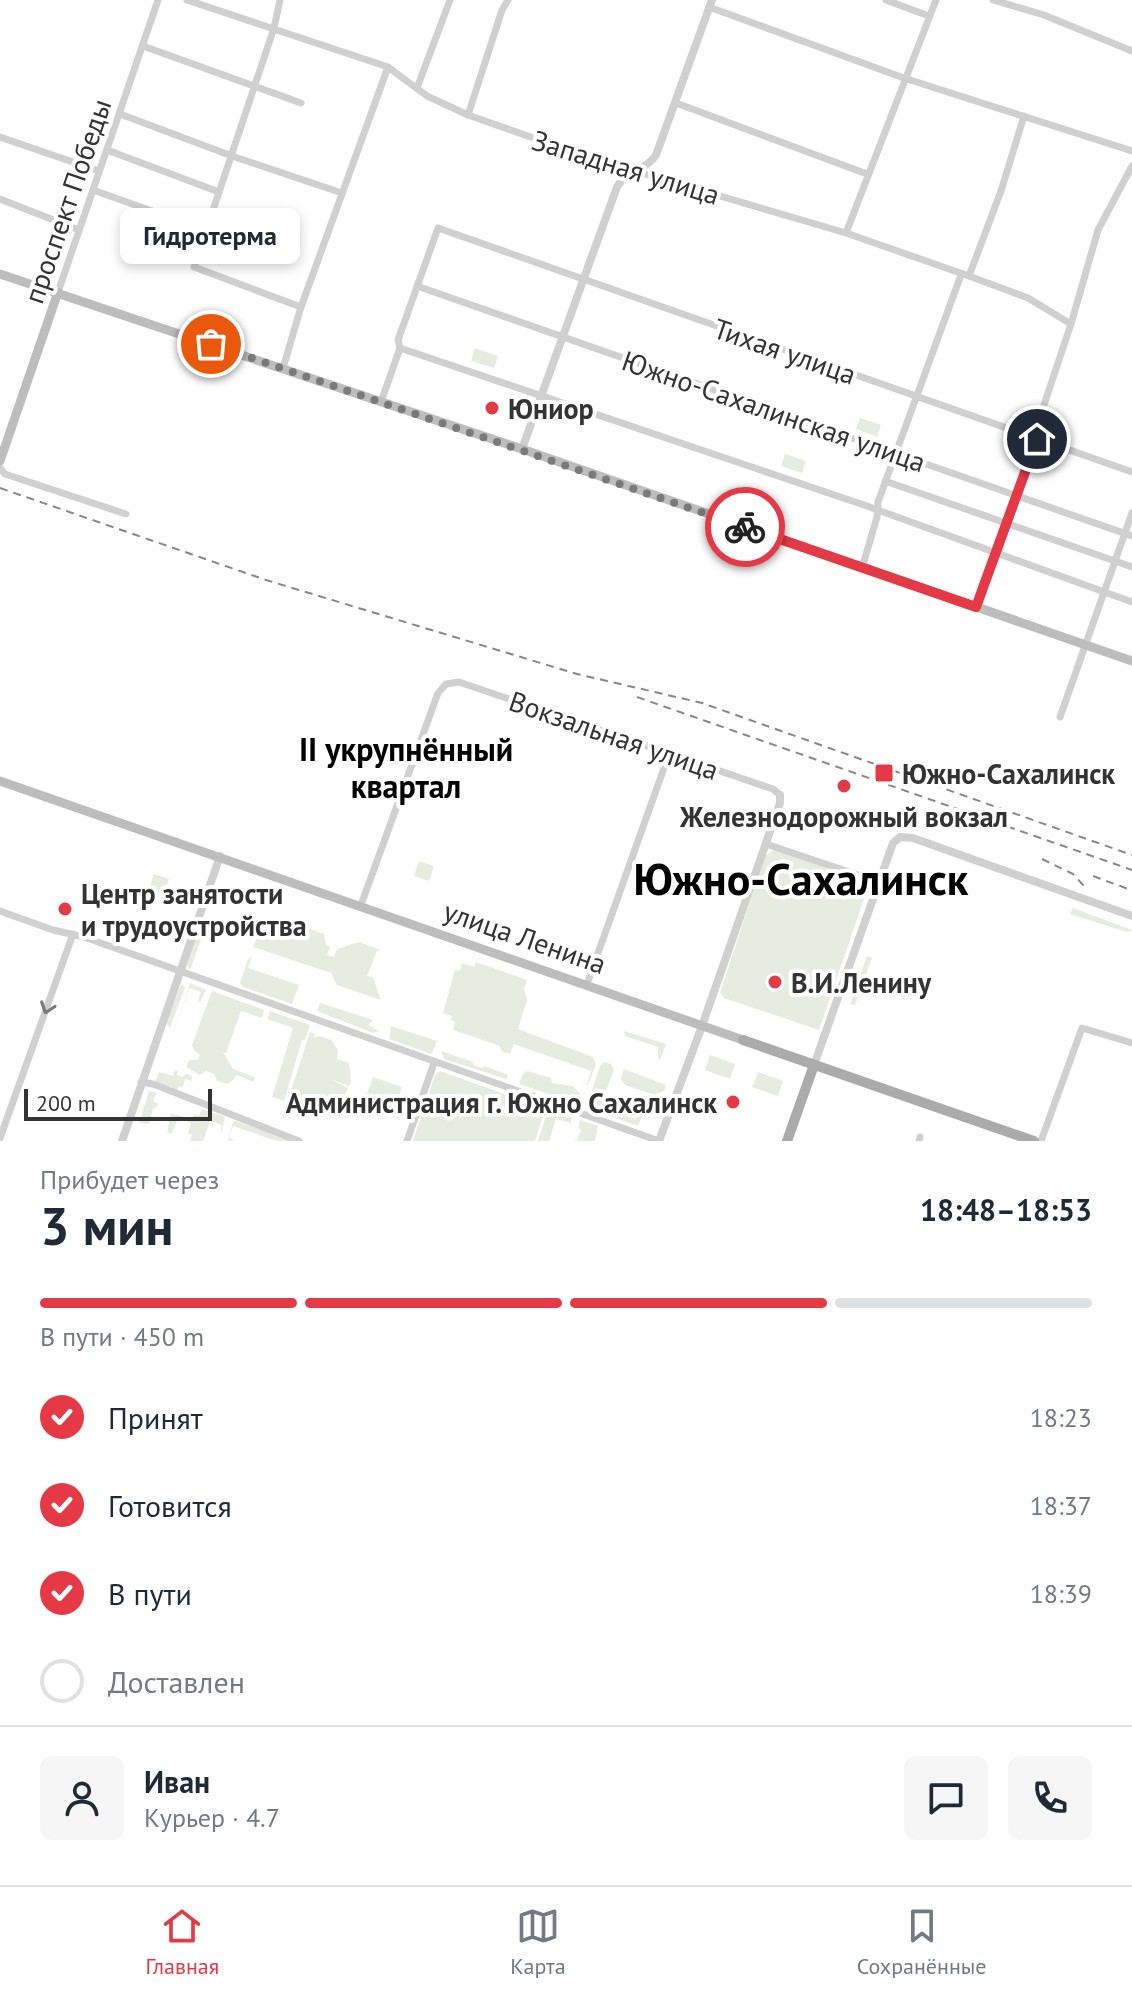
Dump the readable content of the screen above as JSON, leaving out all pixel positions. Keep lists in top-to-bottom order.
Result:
{
  "streets": {
    "main road": ["проспект Победы", "улица Ленина"],
    "street": [
      "Западная улица",
      "Тихая улица",
      "Южно-Сахалинская улица",
      "Вокзальная улица"
    ]
  },
  "crossings": [
    ["Тихая улица", "Южно-Сахалинская улица"],
    ["Вокзальная улица", "улица Ленина"]
  ],
  "districts": ["II укрупнённый квартал", "Южно-Сахалинск"],
  "places": {
    "other": [
      "Гидротерма",
      "Юниор",
      "Железнодорожный вокзал",
      "Центр занятости и трудоустройства",
      "В.И.Ленину",
      "Администрация г. Южно Сахалинск"
    ],
    "transit": ["Южно-Сахалинск"]
  },
  "scale_bar": "200 m",
  "page": {
    "bubble": "Гидротерма",
    "scale": "200 m",
    "heading": ["3 мин", "Прибудет через", "18:48–18:53"],
    "panel": ["Иван", "Курьер · 4.7"],
    "bar": "В пути · 450 m",
    "list": [
      ["Принят", "18:23"],
      ["Готовится", "18:37"],
      ["В пути", "18:39"],
      "Доставлен"
    ],
    "tabs": ["Главная", "Карта", "Сохранённые"]
  }
}
